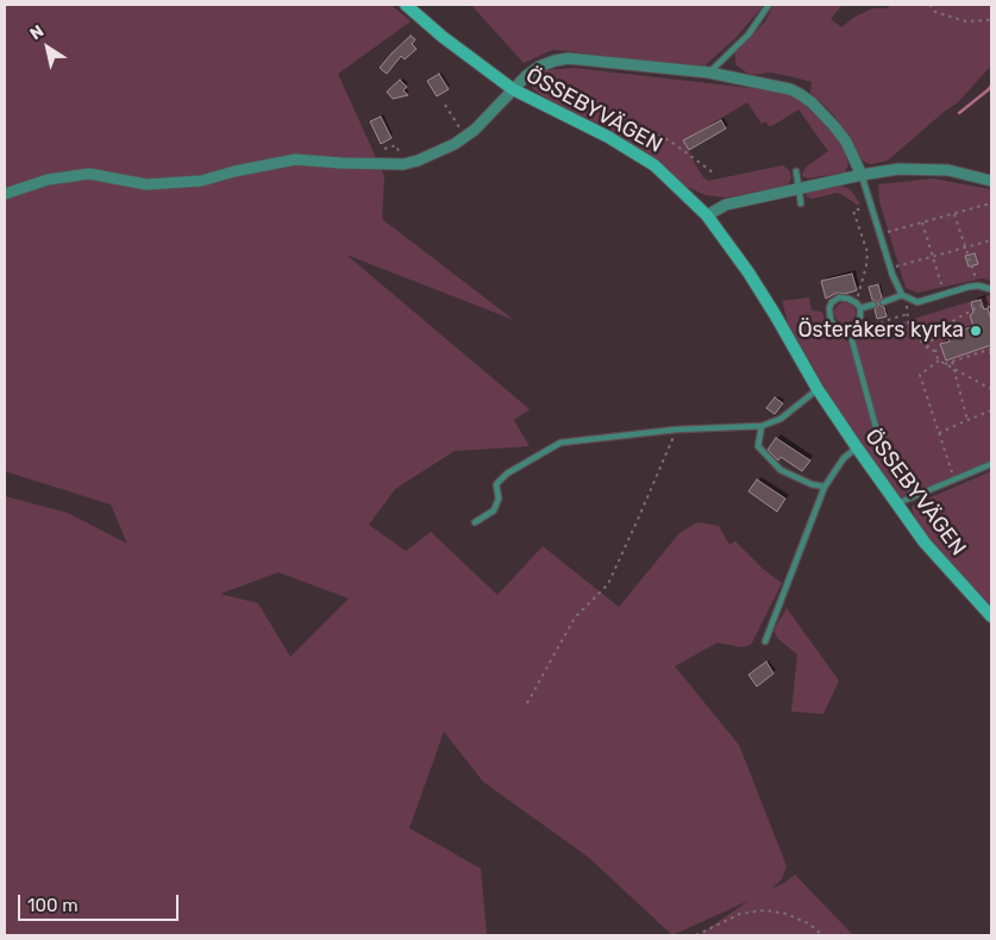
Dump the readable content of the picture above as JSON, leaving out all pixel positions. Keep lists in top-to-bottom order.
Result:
{
  "streets": {
    "street": ["ÖSSEBYVÄGEN"]
  },
  "places": ["Österåkers kyrka"],
  "scale_bar": "100 m",
  "north": "top left"
}
